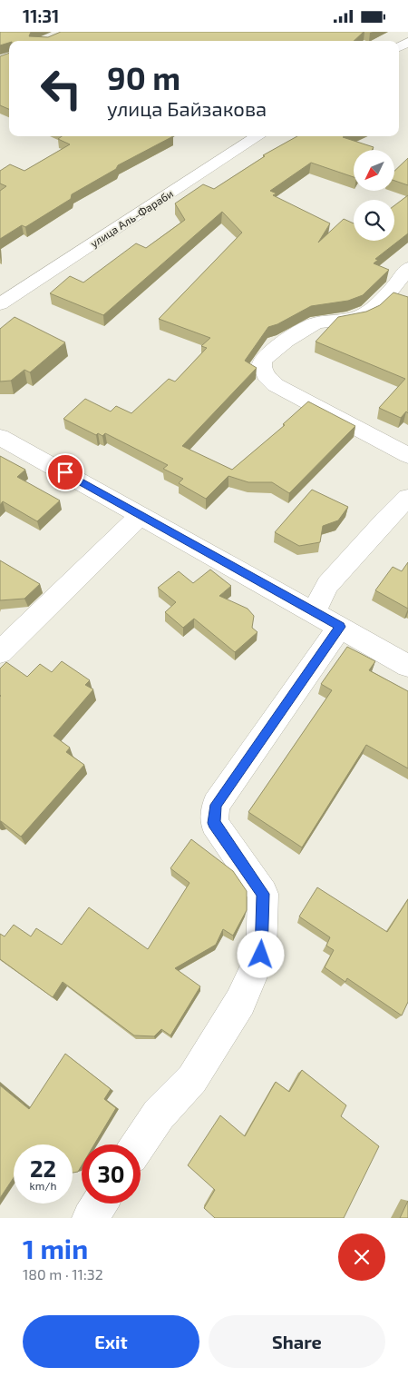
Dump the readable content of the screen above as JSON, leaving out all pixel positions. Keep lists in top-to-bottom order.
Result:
{
  "streets": {
    "street": ["улица Аль-Фараби"]
  },
  "north": "bottom left",
  "page": {
    "status": "11:31",
    "turn": ["90 m", "улица Байзакова"],
    "speed": "22 km/h",
    "limit": "30",
    "heading": ["1 min", "180 m · 11:32"],
    "buttons": ["Exit", "Share"]
  }
}
